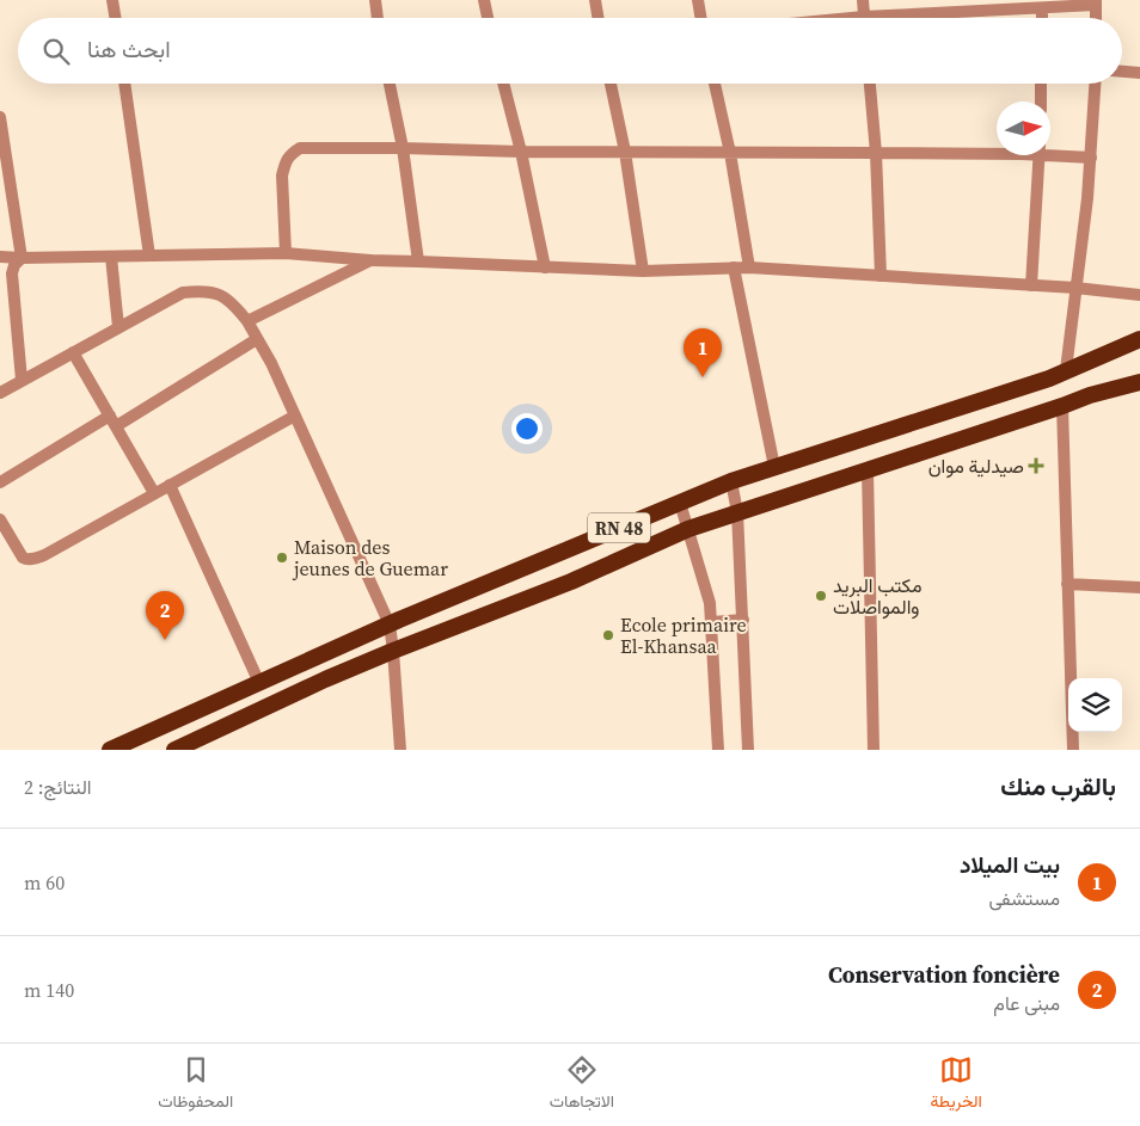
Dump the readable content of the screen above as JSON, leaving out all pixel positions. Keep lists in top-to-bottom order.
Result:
{
  "streets": {
    "highway": ["RN 48"]
  },
  "places": {
    "health": ["صيدلية موان"],
    "other": ["Maison des jeunes de Guemar", "مكتب البريد والمواصلات", "Ecole primaire El-Khansaa"]
  },
  "north": "right",
  "page": {
    "search": "ابحث هنا",
    "pins": ["1", "2"],
    "heading": ["بالقرب منك", "النتائج: 2"],
    "list": [
      {
        "mark": "1",
        "name": "بيت الميلاد",
        "note": "مستشفى",
        "value": "60 m"
      },
      {
        "mark": "2",
        "name": "Conservation foncière",
        "note": "مبنى عام",
        "value": "140 m"
      }
    ],
    "nav": ["الخريطة", "الاتجاهات", "المحفوظات"]
  }
}
